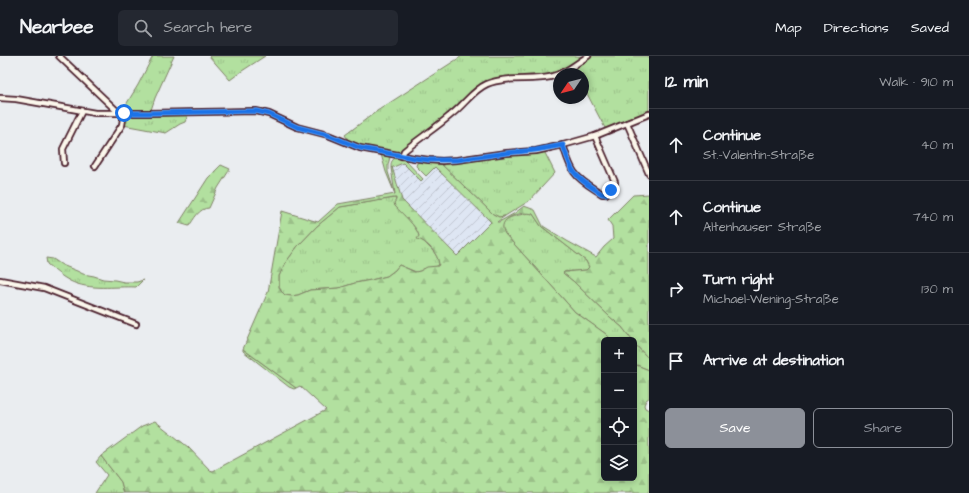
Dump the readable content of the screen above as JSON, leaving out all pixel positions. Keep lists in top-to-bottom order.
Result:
{
  "north": "bottom left",
  "page": {
    "header": "Nearbee",
    "search": "Search here",
    "nav": ["Map", "Directions", "Saved"],
    "heading": ["12 min", "Walk · 910 m"],
    "list": [
      ["Continue", "St.-Valentin-Straße", "40 m"],
      ["Continue", "Altenhauser Straße", "740 m"],
      ["Turn right", "Michael-Wening-Straße", "130 m"],
      "Arrive at destination"
    ],
    "map_buttons": ["+", "−"],
    "buttons": ["Save", "Share"]
  }
}
